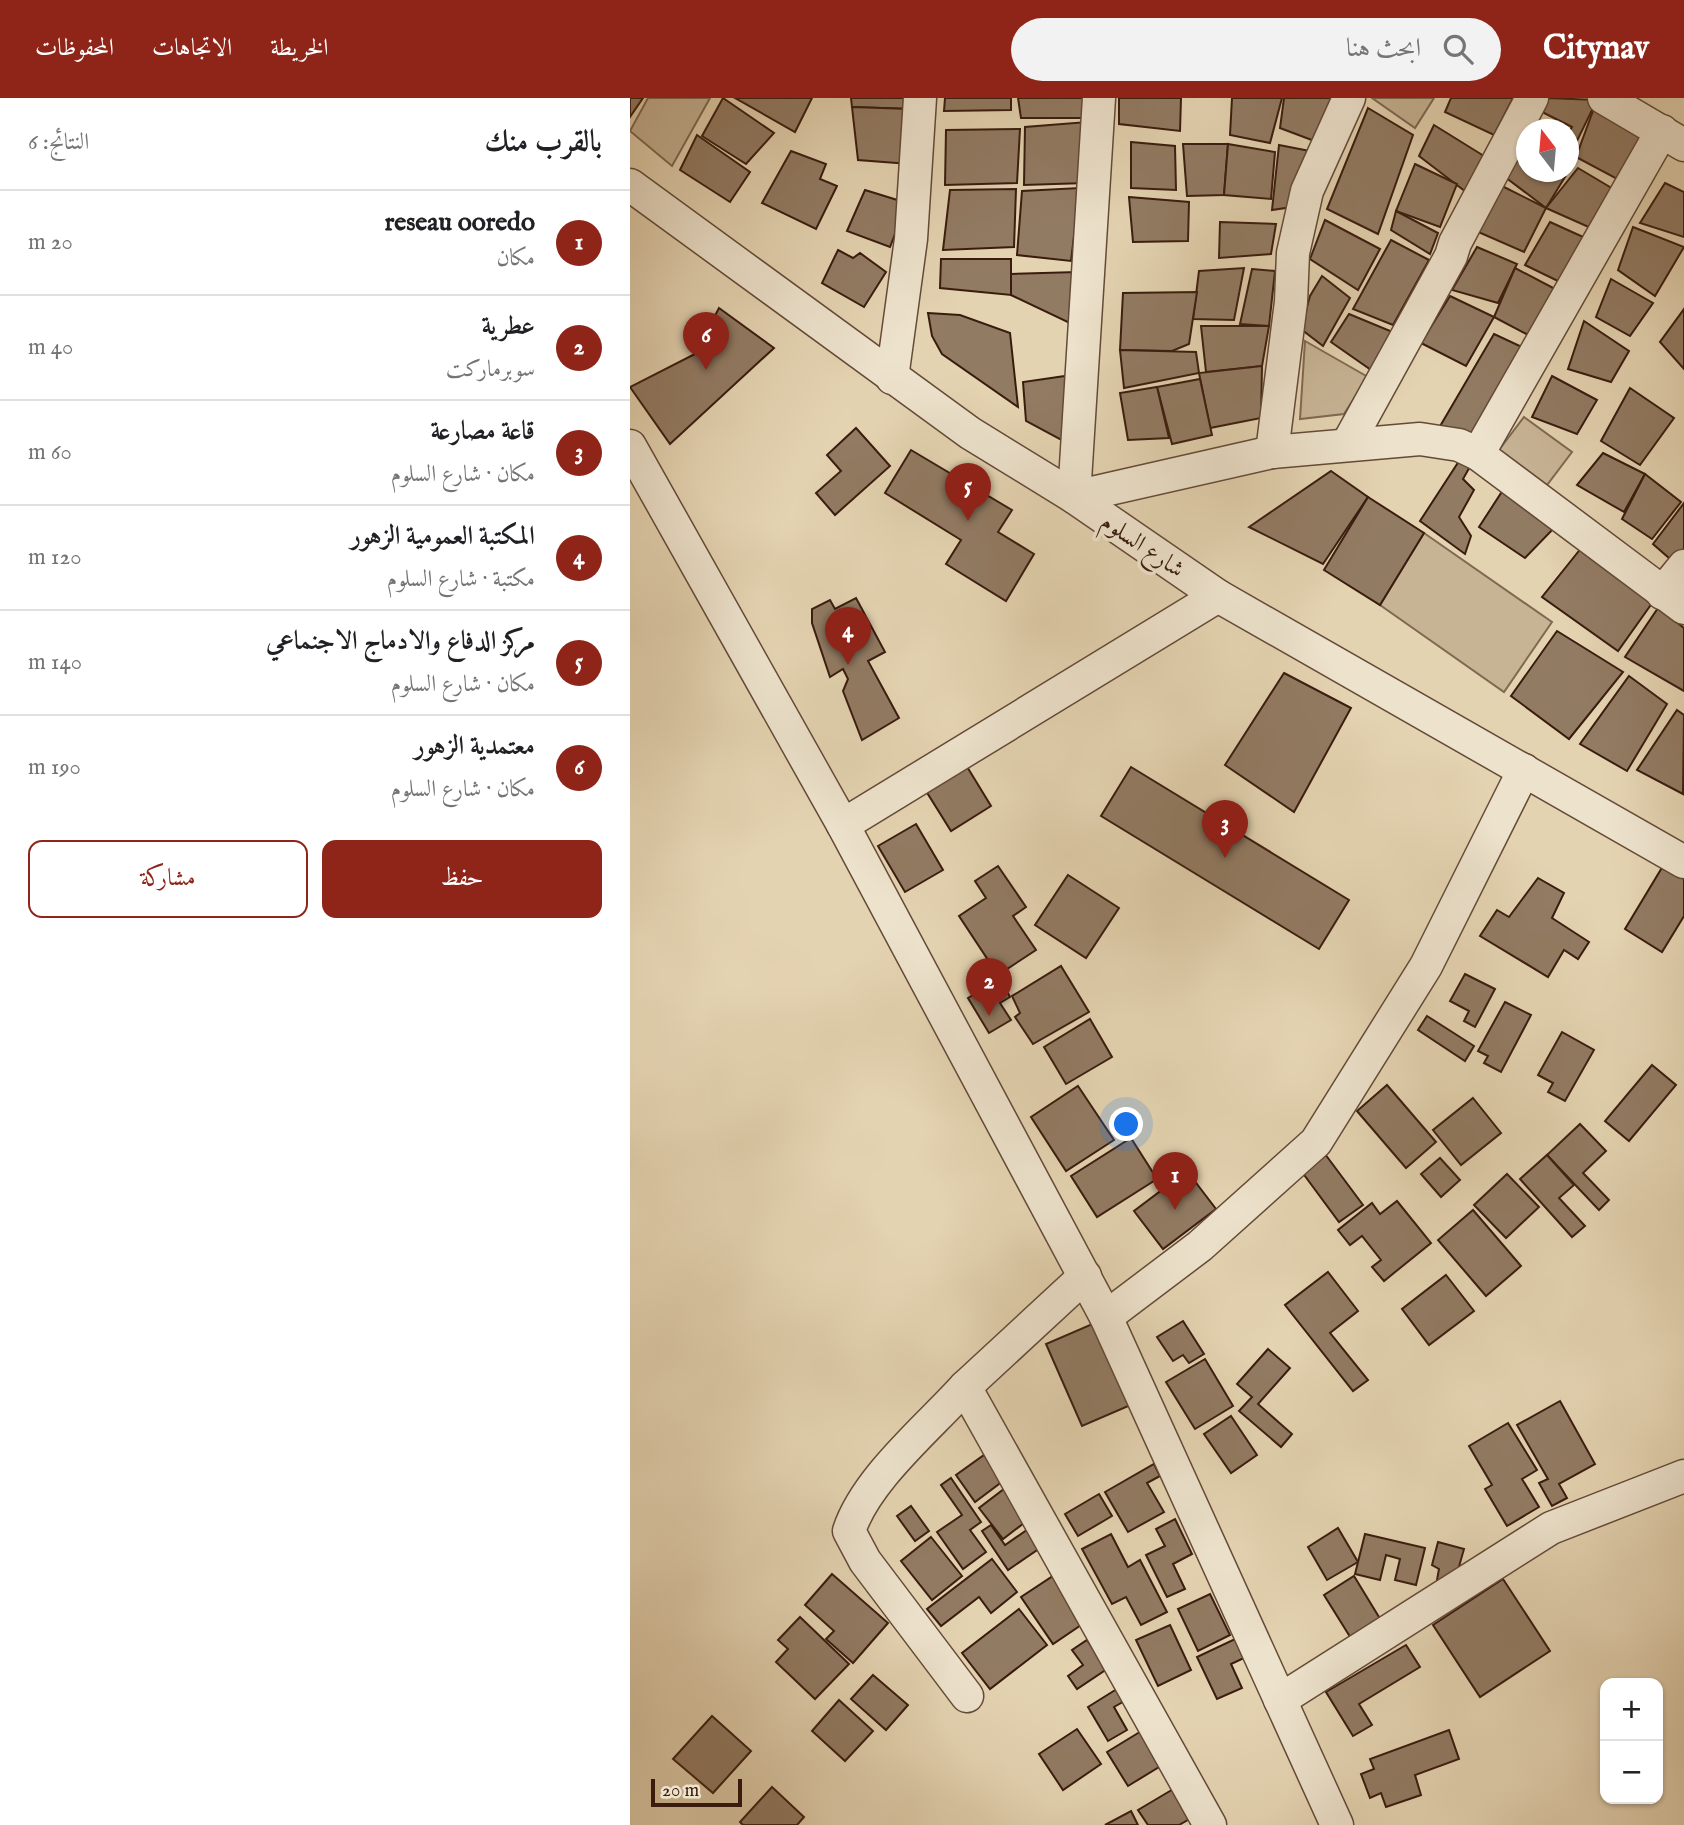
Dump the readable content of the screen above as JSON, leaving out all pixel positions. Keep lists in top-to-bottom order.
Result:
{
  "streets": {
    "street": ["شارع السلوم"]
  },
  "scale_bar": "20 m",
  "north": "top",
  "page": {
    "header": "Citynav",
    "search": "ابحث هنا",
    "nav": ["الخريطة", "الاتجاهات", "المحفوظات"],
    "heading": ["بالقرب منك", "النتائج: 6"],
    "list": [
      {
        "mark": "1",
        "name": "reseau ooredo",
        "note": "مكان",
        "value": "20 m"
      },
      {
        "mark": "2",
        "name": "عطرية",
        "note": "سوبرماركت",
        "value": "40 m"
      },
      {
        "mark": "3",
        "name": "قاعة مصارعة",
        "note": "مكان · شارع السلوم",
        "value": "60 m"
      },
      {
        "mark": "4",
        "name": "المكتبة العمومية الزهور",
        "note": "مكتبة · شارع السلوم",
        "value": "120 m"
      },
      {
        "mark": "5",
        "name": "مركز الدفاع والادماج الاجنماعي",
        "note": "مكان · شارع السلوم",
        "value": "140 m"
      },
      {
        "mark": "6",
        "name": "معتمدية الزهور",
        "note": "مكان · شارع السلوم",
        "value": "190 m"
      }
    ],
    "pins": [
      "6",
      "5",
      "4",
      "3",
      "2",
      "1"
    ],
    "buttons": ["حفظ", "مشاركة"],
    "map_buttons": ["+", "−"],
    "scale": "20 m"
  }
}
